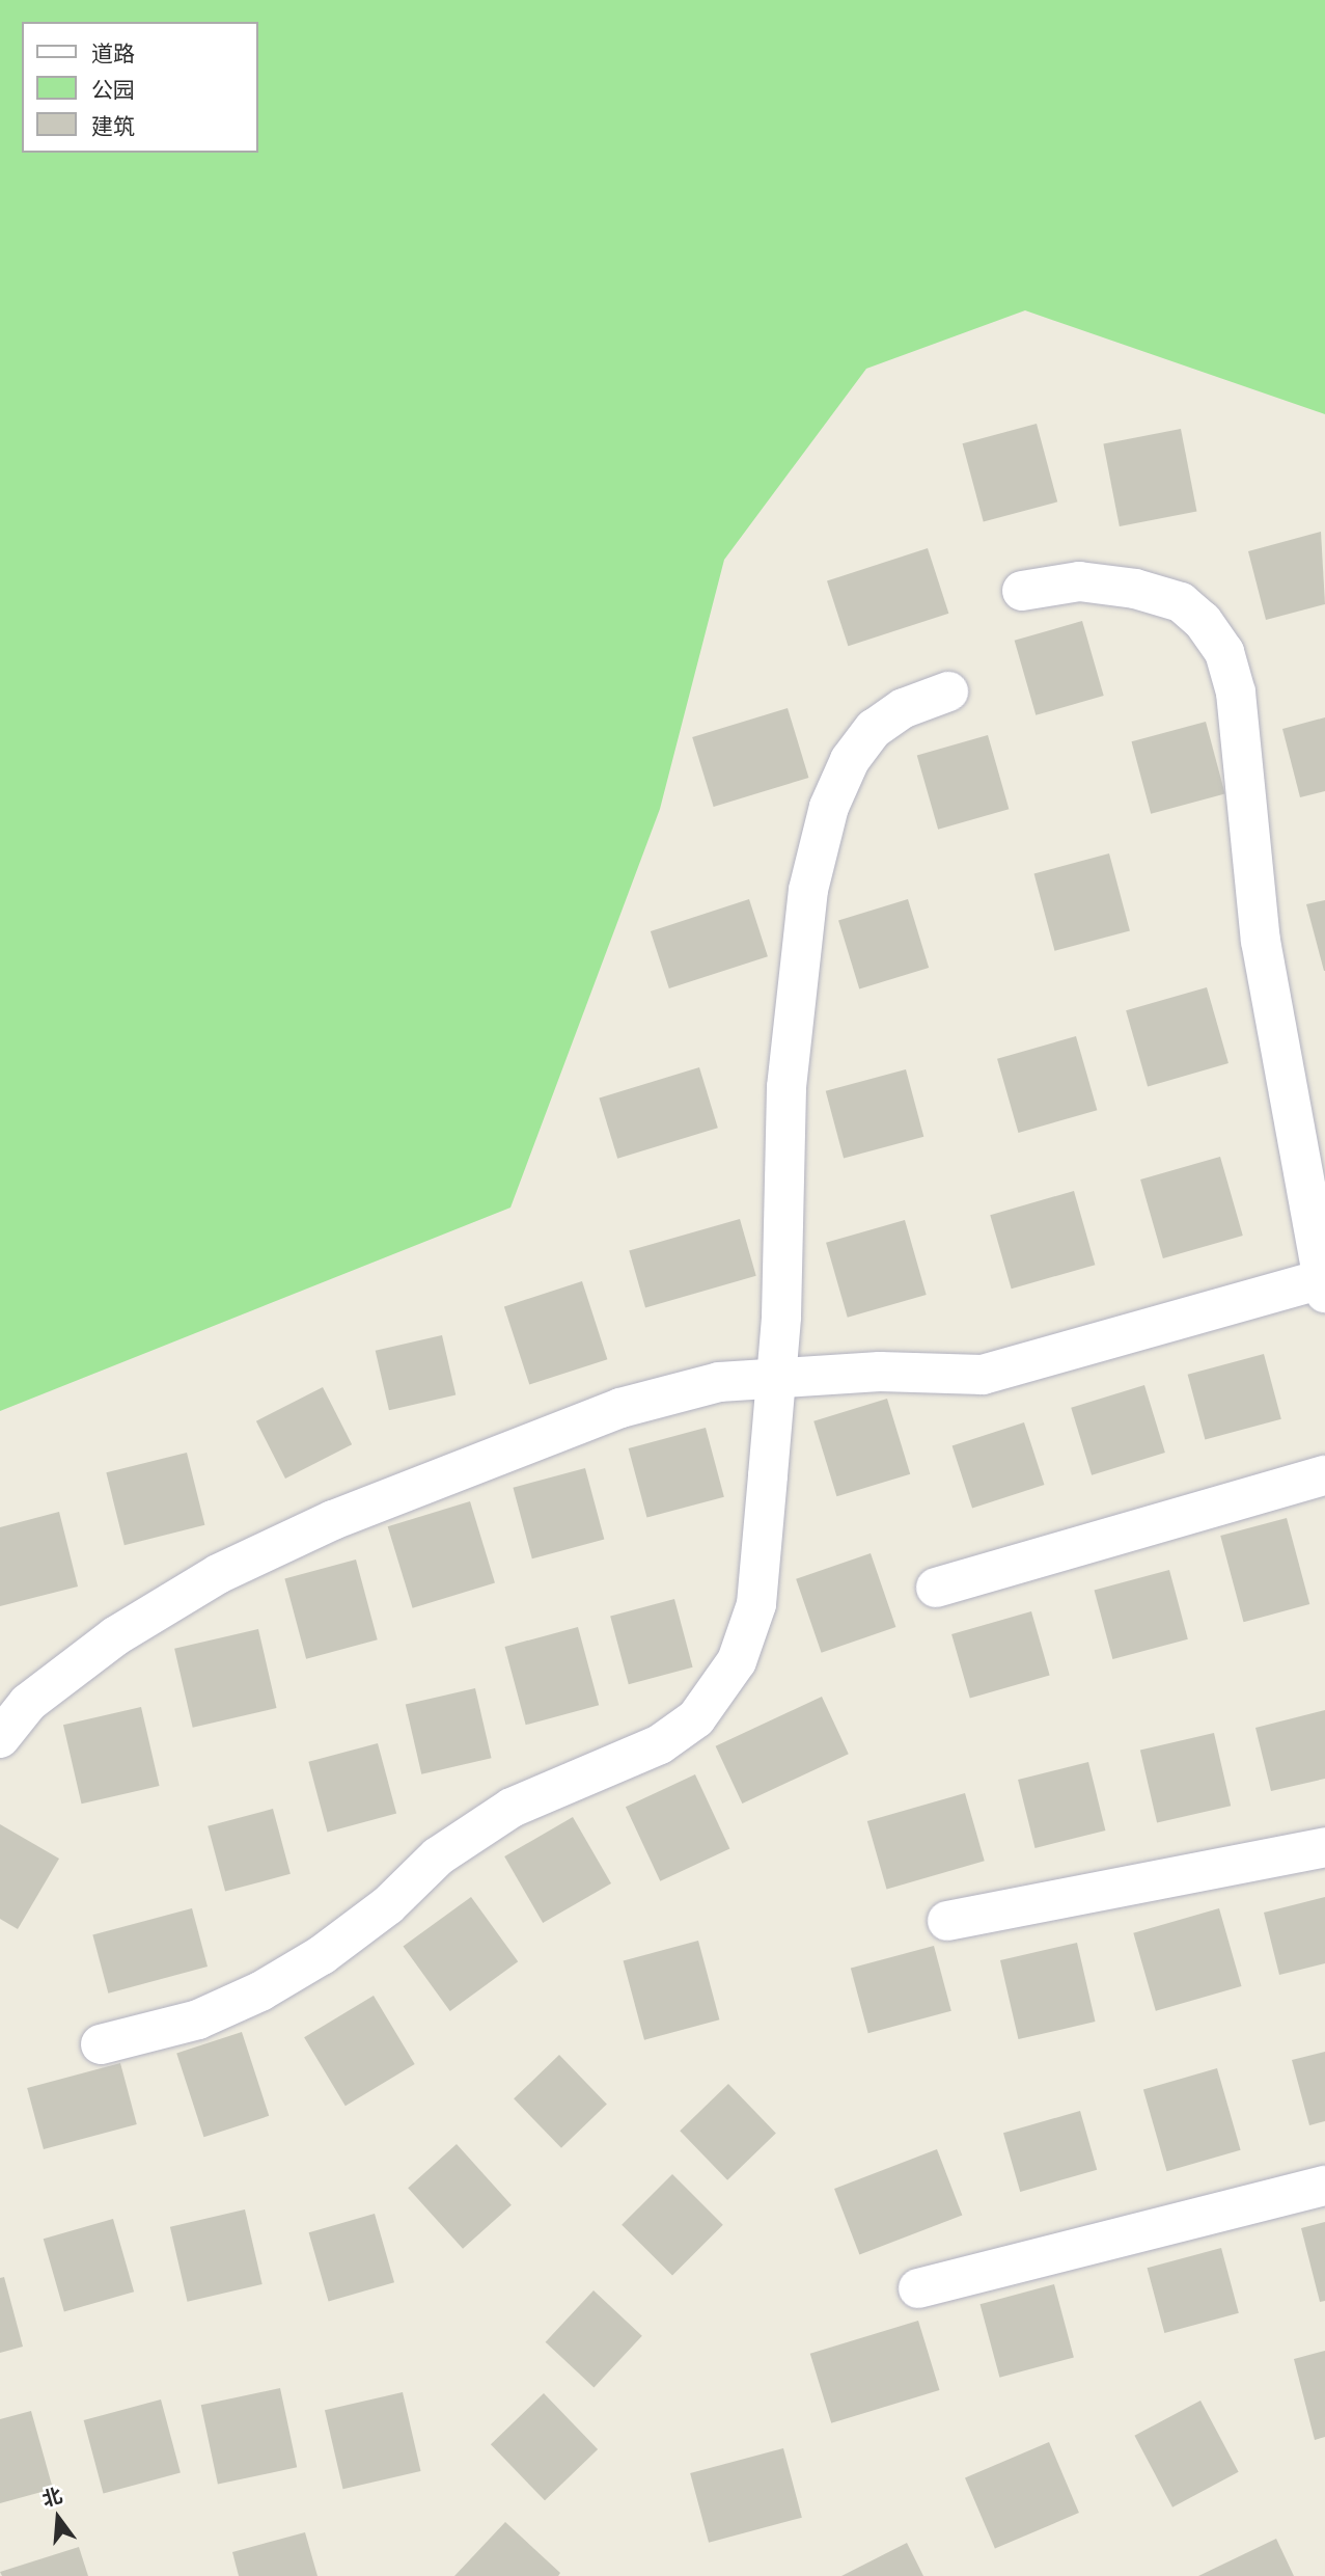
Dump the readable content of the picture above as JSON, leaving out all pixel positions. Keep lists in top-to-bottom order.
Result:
{
  "legend": ["道路", "公园", "建筑"],
  "north": "top"
}
